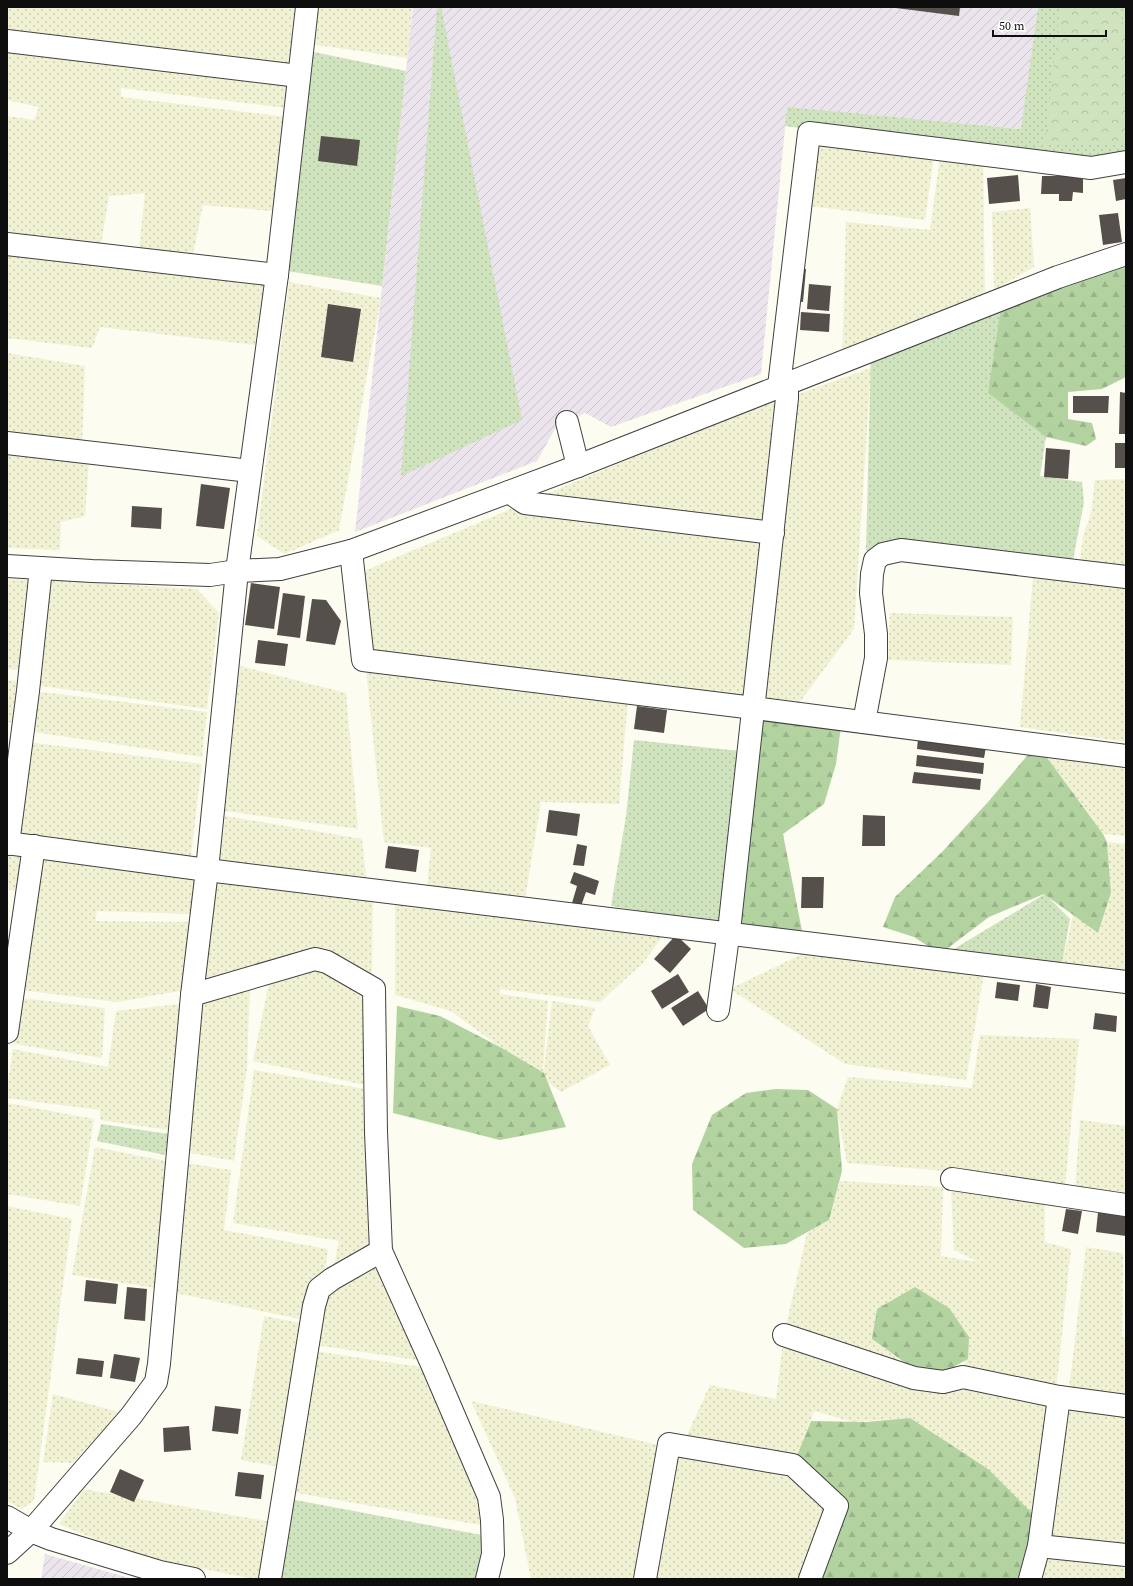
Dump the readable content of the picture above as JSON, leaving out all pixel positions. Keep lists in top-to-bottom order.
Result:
{
  "scale_bar": "50 m"
}
